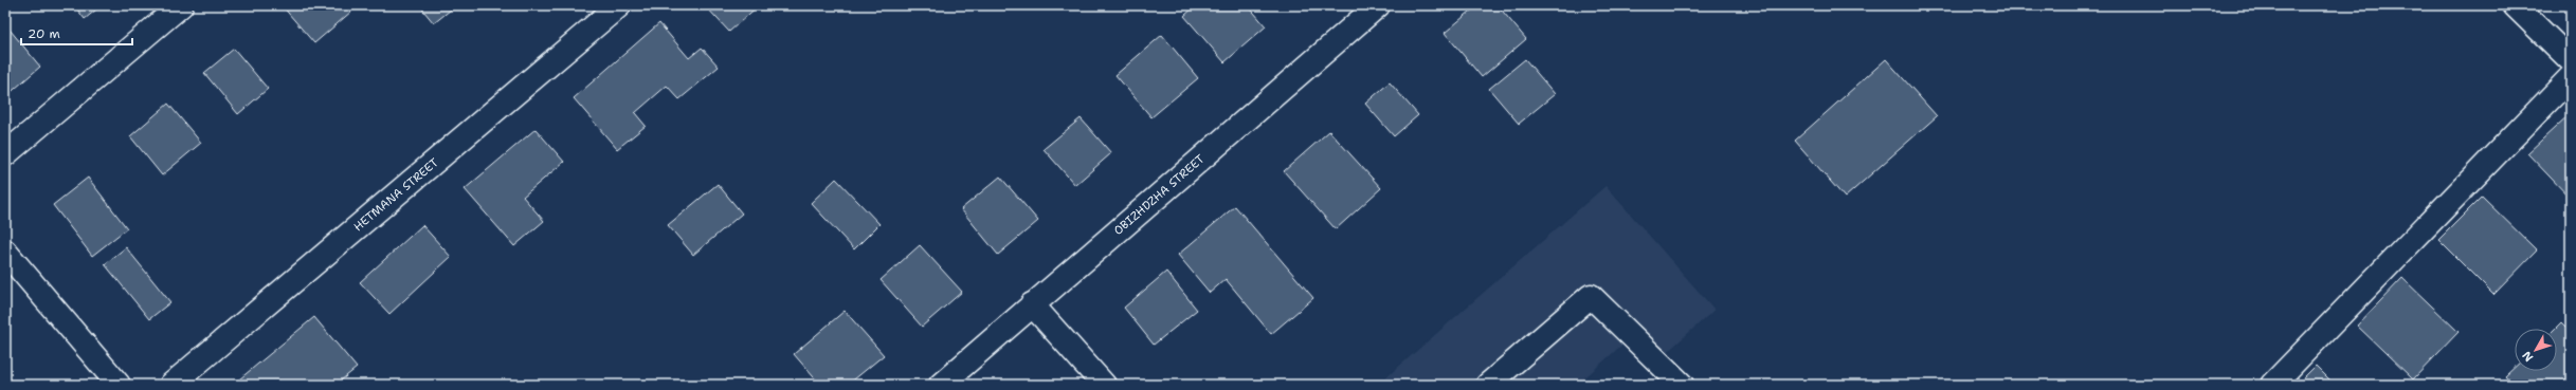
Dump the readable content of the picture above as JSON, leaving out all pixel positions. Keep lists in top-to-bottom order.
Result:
{
  "streets": {
    "street": ["HETMANA STREET", "OBIZHDZHA STREET"]
  },
  "scale_bar": "20 m",
  "north": "bottom left"
}
